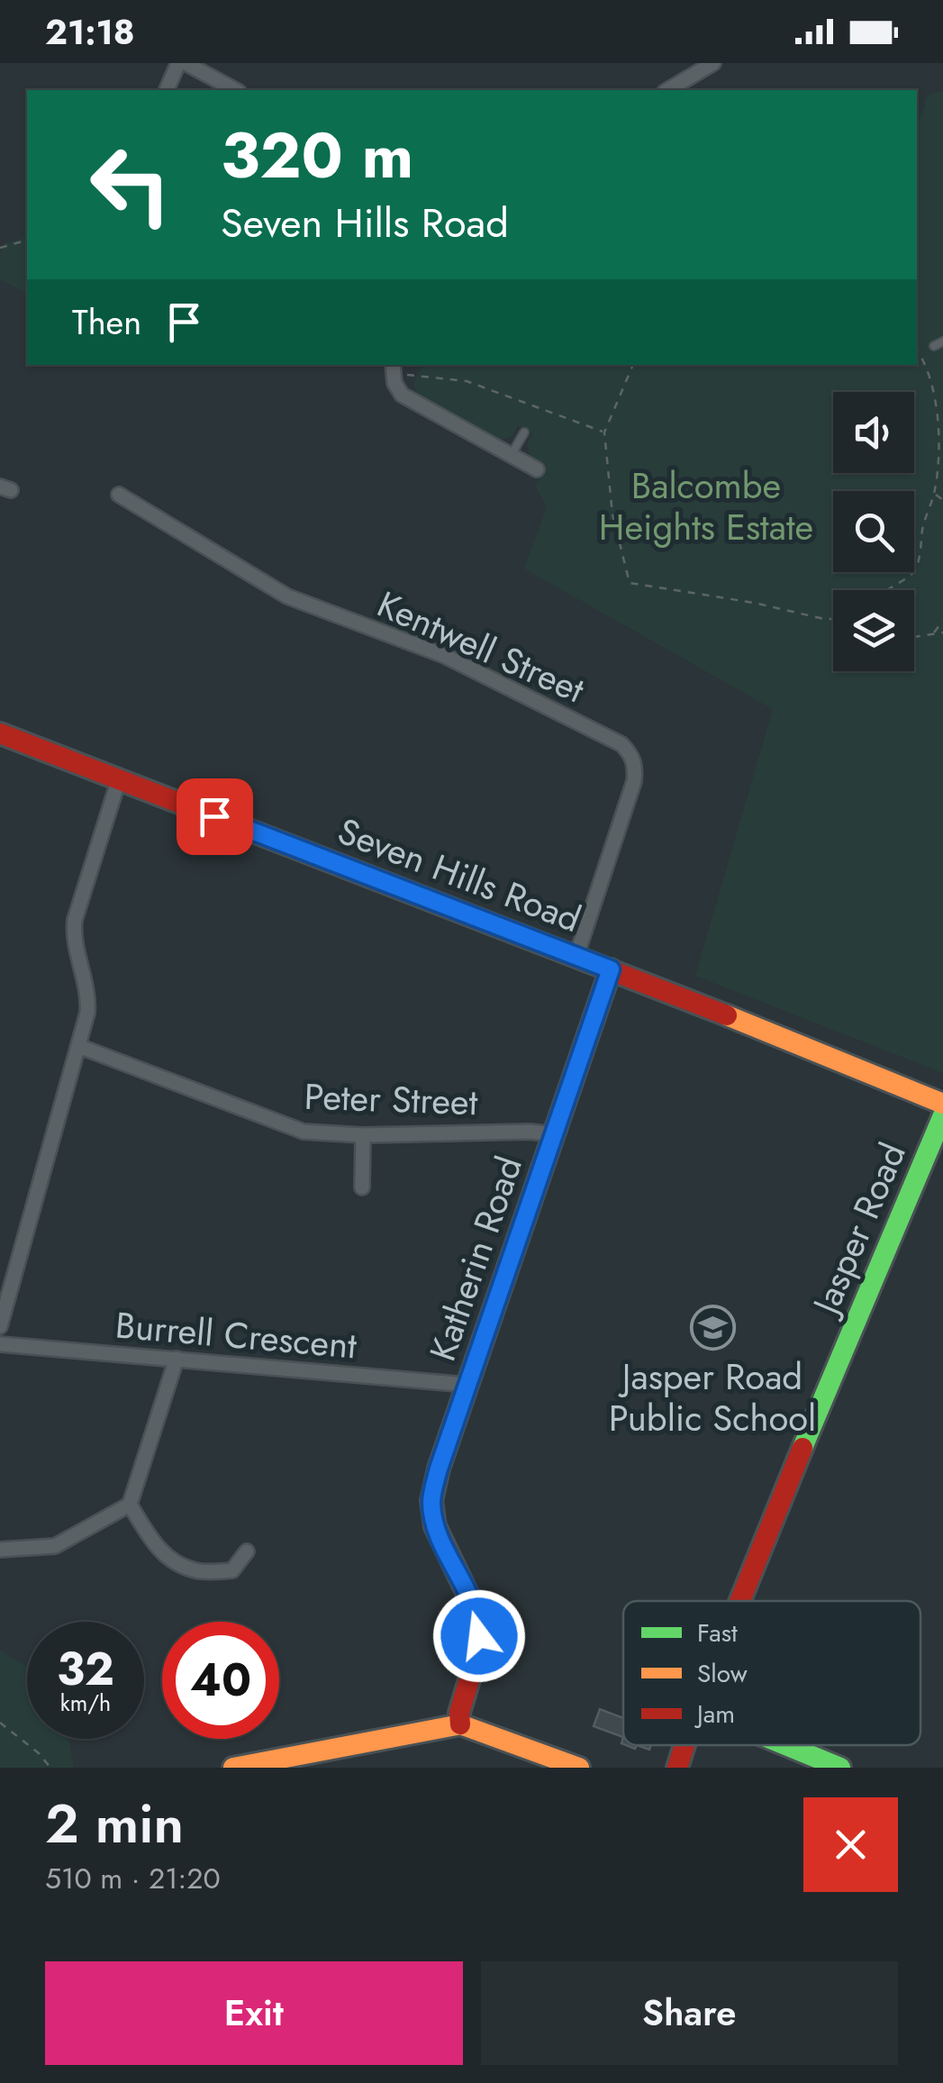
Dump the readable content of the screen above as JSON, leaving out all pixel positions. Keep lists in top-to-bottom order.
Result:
{
  "streets": {
    "street": [
      "Kentwell Street",
      "Seven Hills Road",
      "Peter Street",
      "Jasper Road",
      "Katherin Road",
      "Burrell Crescent"
    ]
  },
  "crossings": [
    ["Kentwell Street", "Seven Hills Road"],
    ["Seven Hills Road", "Katherin Road"],
    ["Peter Street", "Katherin Road"],
    ["Katherin Road", "Burrell Crescent"]
  ],
  "parks": ["Balcombe Heights Estate"],
  "places": {
    "school or university": ["Jasper Road Public School"]
  },
  "legend": ["Fast", "Slow", "Jam"],
  "page": {
    "status": "21:18",
    "turn": ["320 m", "Seven Hills Road"],
    "then": "Then",
    "speed": "32 km/h",
    "limit": "40",
    "heading": ["2 min", "510 m · 21:20"],
    "buttons": ["Exit", "Share"]
  }
}
